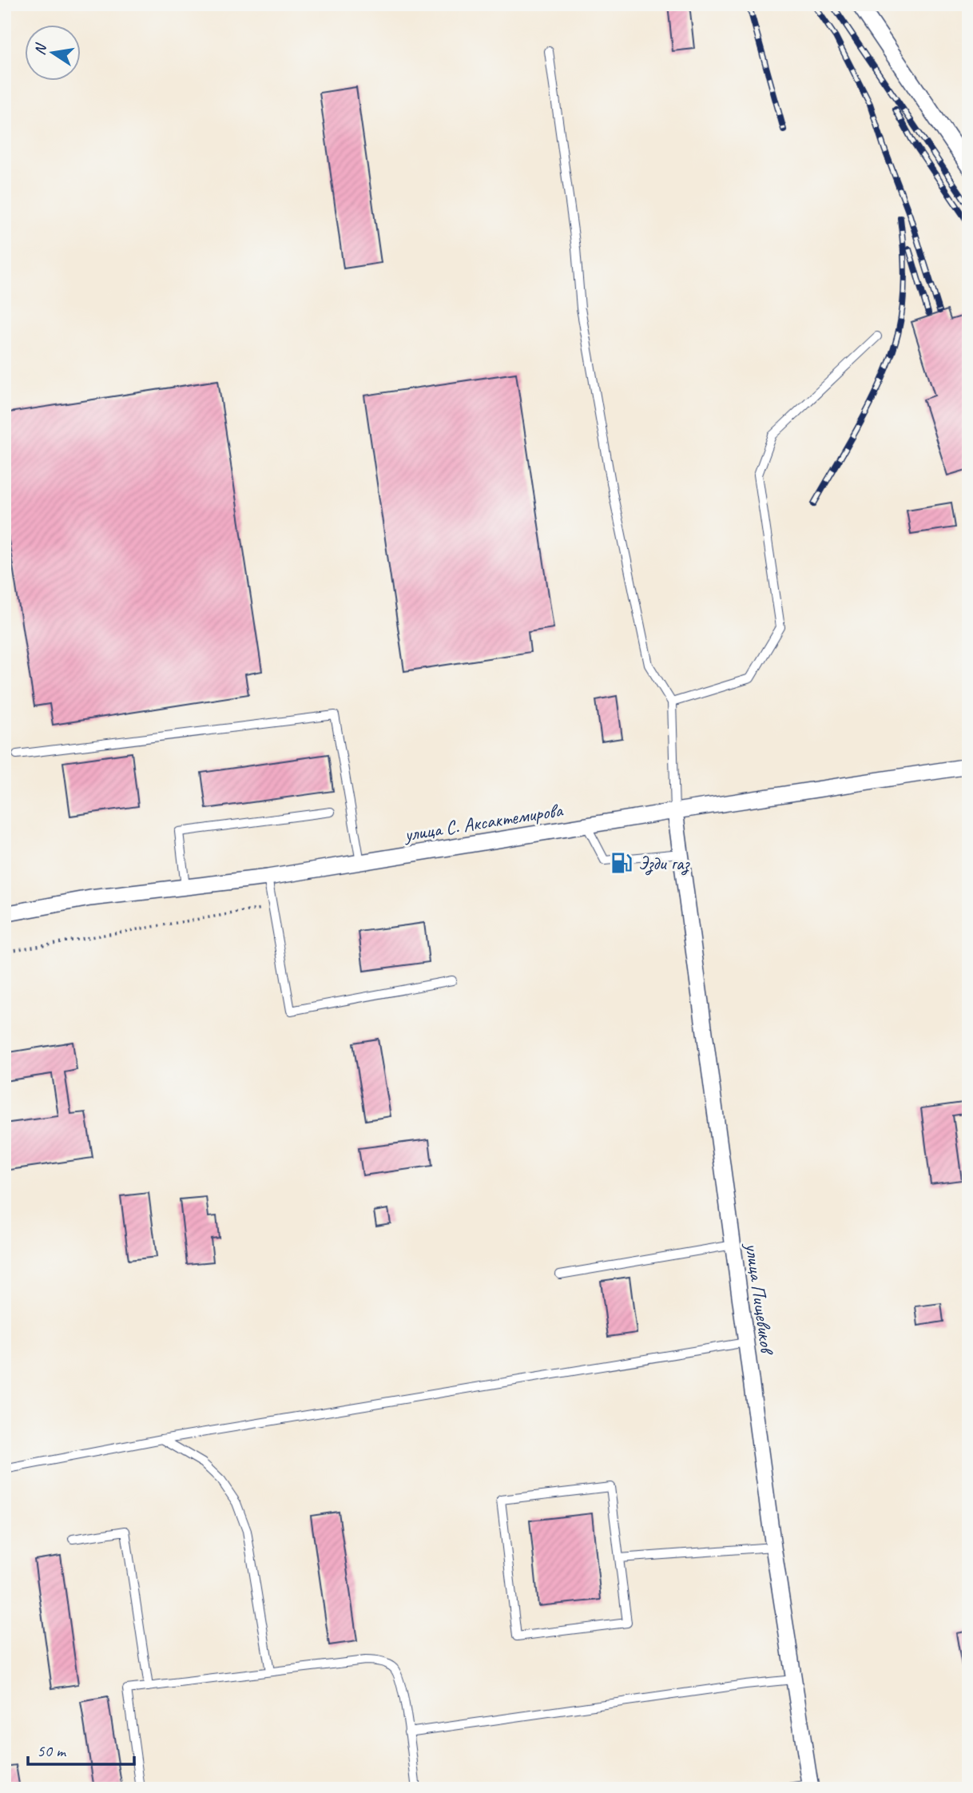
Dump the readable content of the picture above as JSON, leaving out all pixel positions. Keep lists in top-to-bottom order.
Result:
{
  "streets": {
    "street": ["улица С. Аксактемирова", "улица Пищевиков"]
  },
  "crossings": [
    ["улица С. Аксактемирова", "улица Пищевиков"]
  ],
  "places": {
    "fuel station": ["Эзди газ"]
  },
  "scale_bar": "50 m",
  "north": "left"
}
